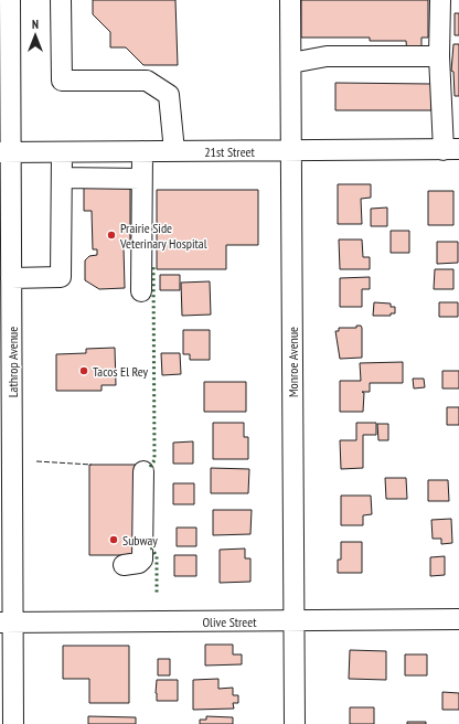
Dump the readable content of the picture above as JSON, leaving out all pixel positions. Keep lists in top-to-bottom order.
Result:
{
  "streets": {
    "street": [
      "21st Street",
      "Lathrop Avenue",
      "Monroe Avenue",
      "Olive Street"
    ]
  },
  "crossings": [
    ["21st Street", "Lathrop Avenue"],
    ["21st Street", "Monroe Avenue"],
    ["Lathrop Avenue", "Olive Street"],
    ["Monroe Avenue", "Olive Street"]
  ],
  "places": ["Prairie Side Veterinary Hospital", "Tacos El Rey", "Subway"],
  "north": "top"
}
